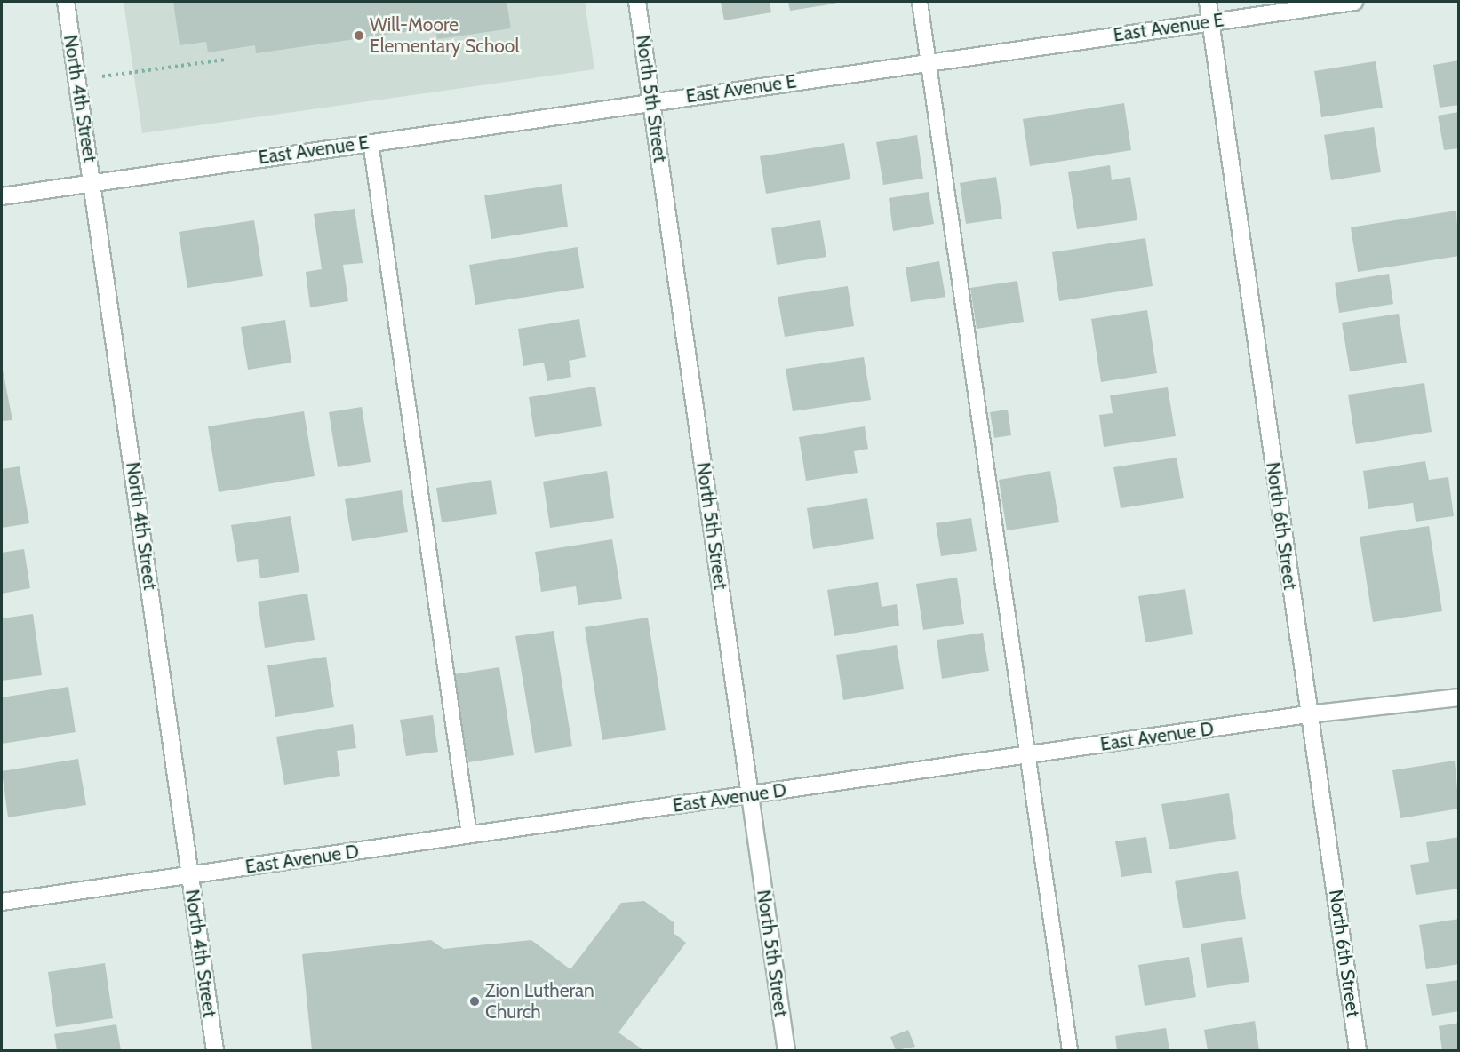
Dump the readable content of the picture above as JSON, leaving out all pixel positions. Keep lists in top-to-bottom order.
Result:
{
  "streets": {
    "street": [
      "East Avenue E",
      "North 4th Street",
      "North 5th Street",
      "North 6th Street",
      "East Avenue D"
    ]
  },
  "crossings": [
    ["East Avenue E", "North 4th Street"],
    ["East Avenue E", "North 5th Street"],
    ["East Avenue E", "North 6th Street"],
    ["North 4th Street", "East Avenue D"],
    ["North 5th Street", "East Avenue D"],
    ["North 6th Street", "East Avenue D"]
  ],
  "places": ["Will-Moore Elementary School", "Zion Lutheran Church"]
}
